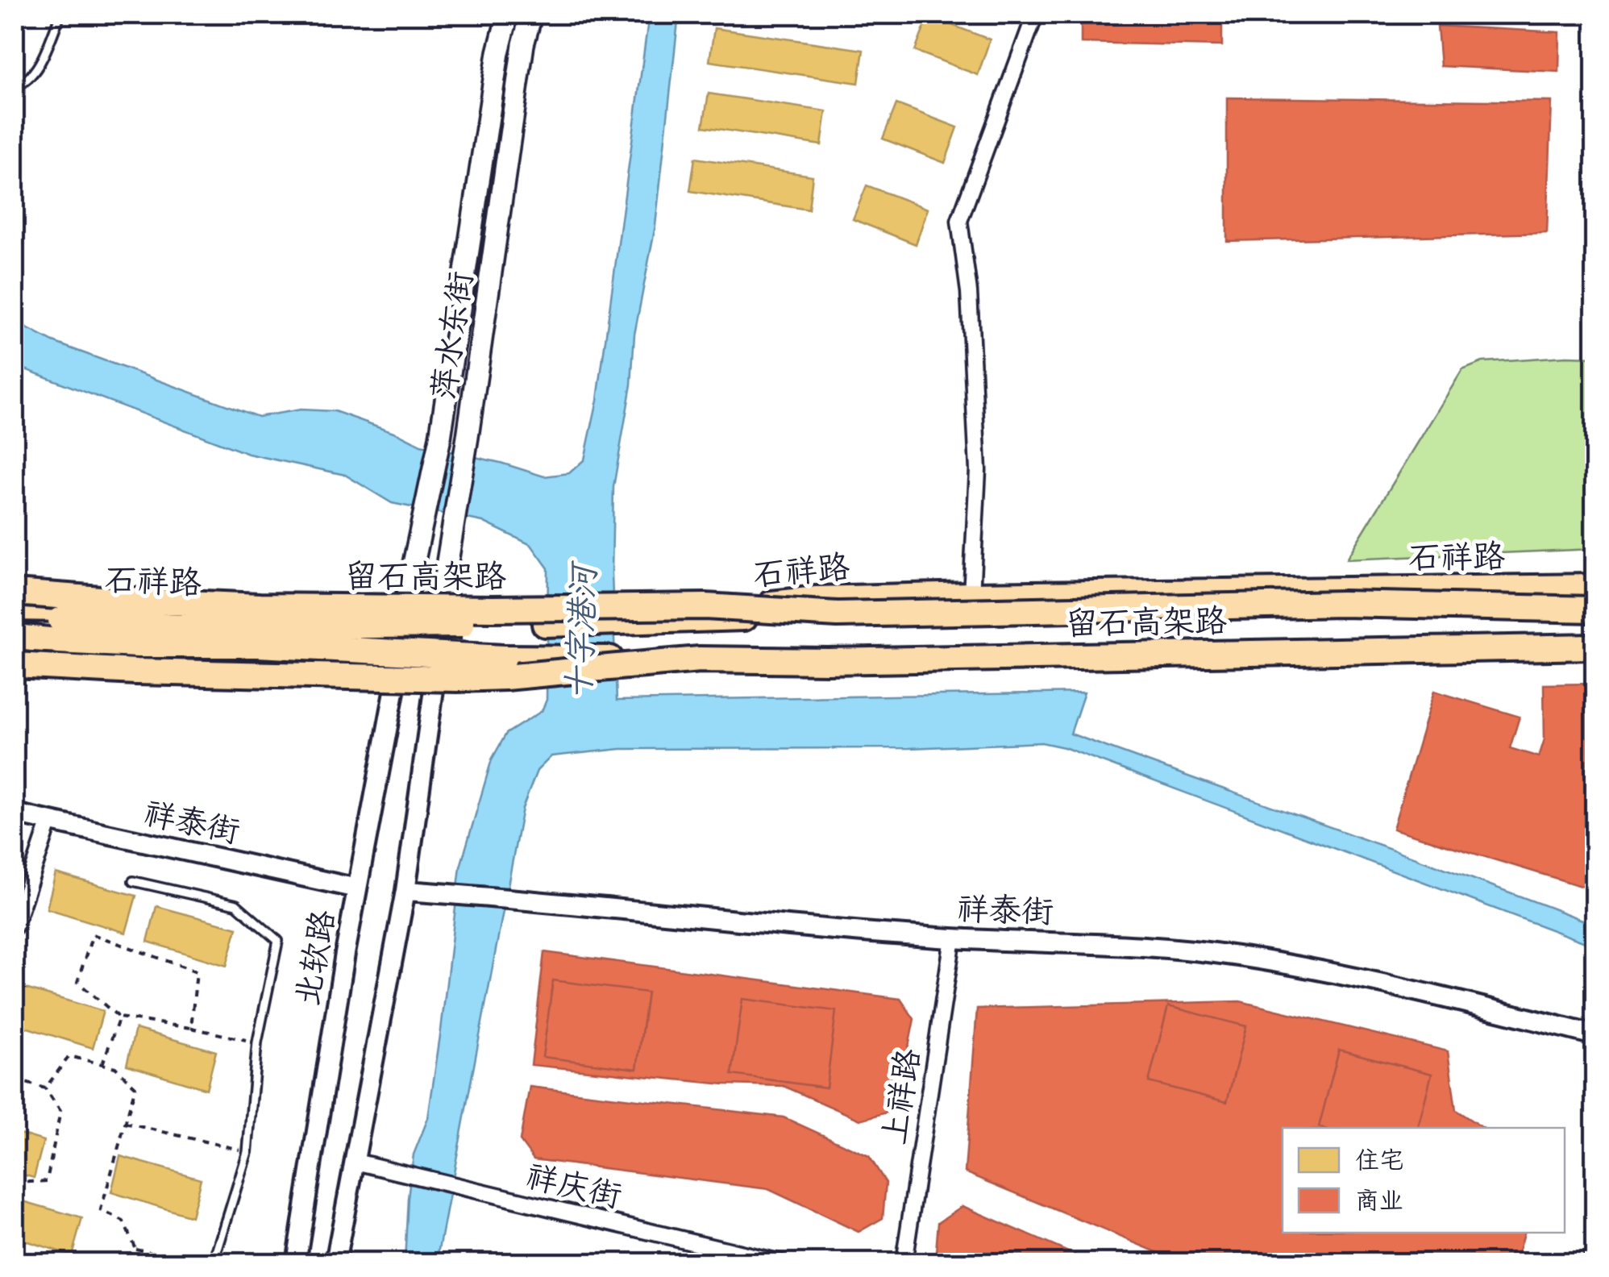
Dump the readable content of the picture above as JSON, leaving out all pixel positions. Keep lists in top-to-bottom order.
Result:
{
  "streets": {
    "main road": ["萍水东街", "石祥路", "留石高架路"],
    "street": [
      "祥泰街",
      "北软路",
      "上祥路",
      "祥庆街"
    ]
  },
  "crossings": [
    ["萍水东街", "石祥路"],
    ["萍水东街", "北软路"],
    ["石祥路", "留石高架路"],
    ["祥泰街", "北软路"],
    ["祥泰街", "上祥路"]
  ],
  "water": ["十字港河"],
  "legend": ["住宅", "商业"]
}
